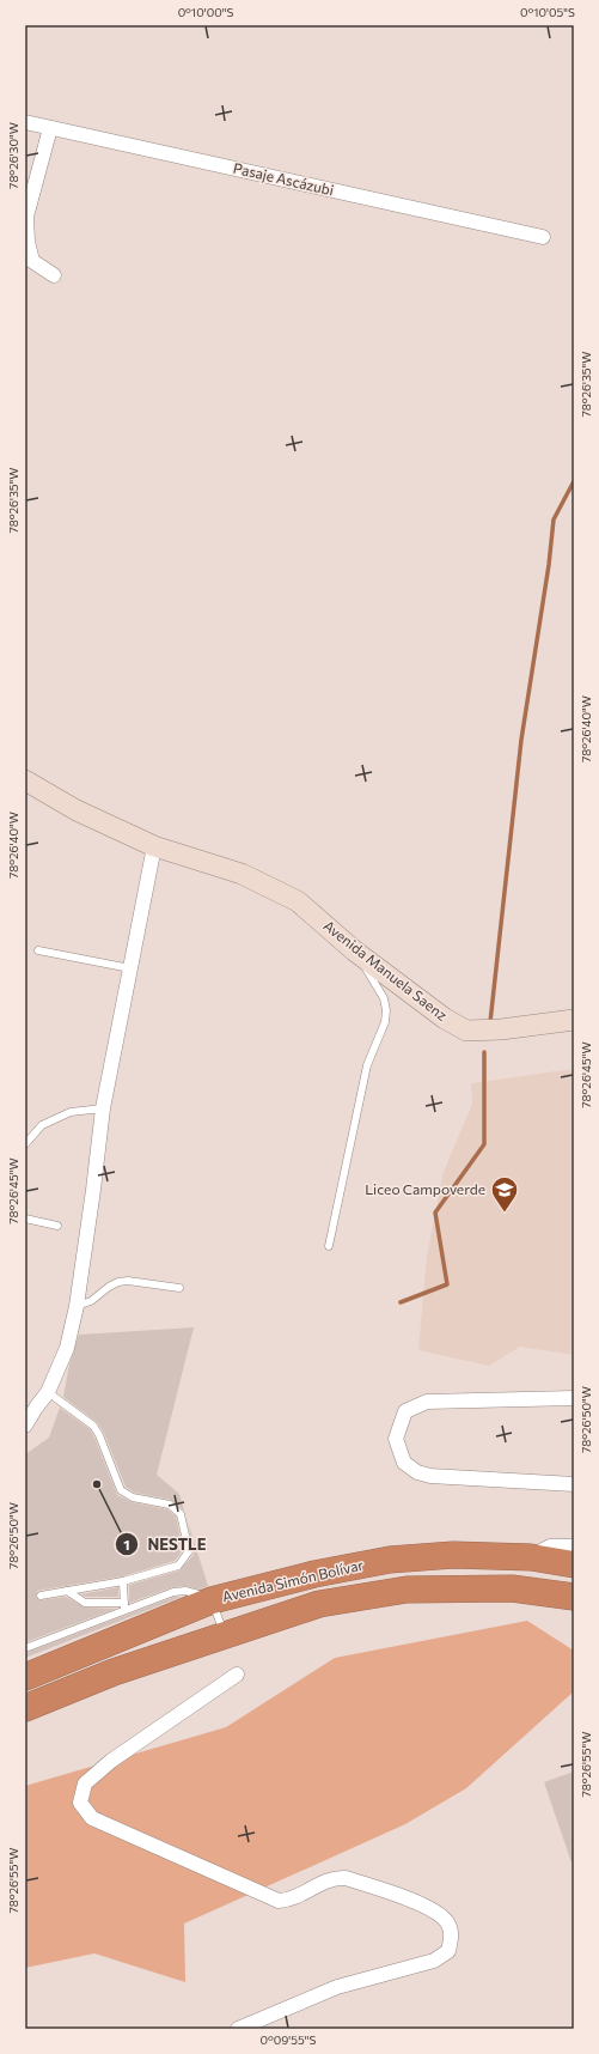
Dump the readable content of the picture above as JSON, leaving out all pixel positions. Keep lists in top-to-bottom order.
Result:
{
  "streets": {
    "highway": ["Avenida Simón Bolívar"],
    "street": ["Pasaje Ascázubi", "Avenida Manuela Saenz"]
  },
  "places": {
    "school or university": ["Liceo Campoverde"],
    "other": ["NESTLE"]
  },
  "coordinates": [
    "0°10'00\"S",
    "0°10'05\"S",
    "78°26'30\"W",
    "78°26'35\"W",
    "78°26'40\"W",
    "78°26'45\"W",
    "78°26'50\"W",
    "78°26'55\"W",
    "0°09'55\"S"
  ]
}
